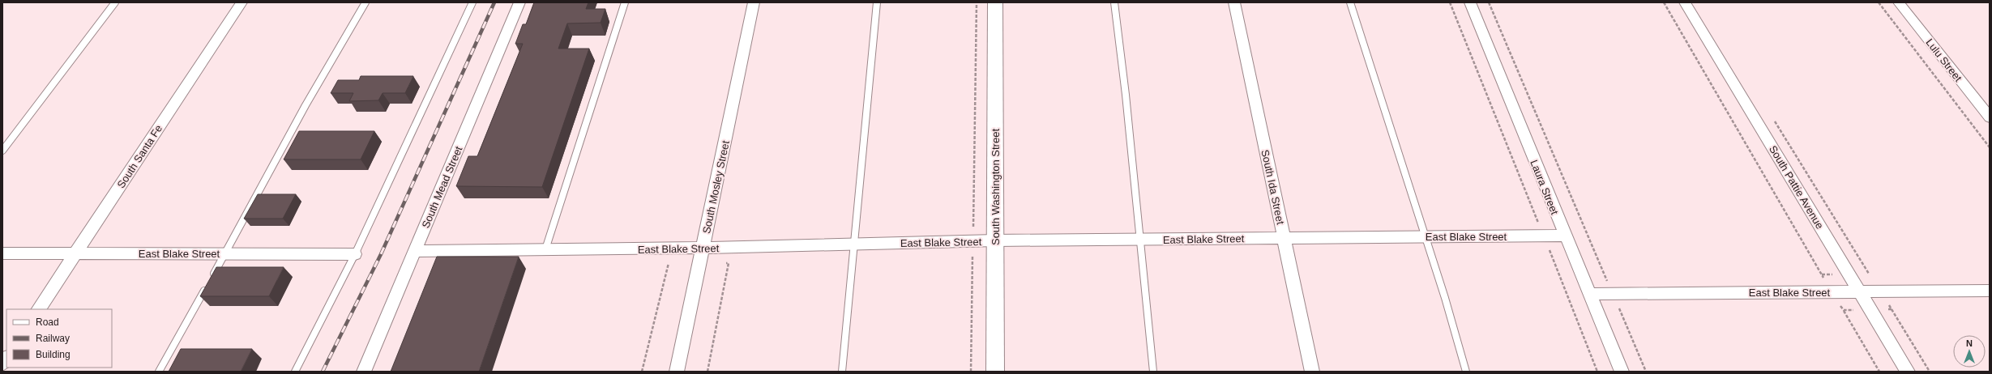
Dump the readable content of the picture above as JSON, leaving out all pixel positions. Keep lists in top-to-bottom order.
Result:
{
  "streets": {
    "street": [
      "Lulu Street",
      "South Santa Fe",
      "South Mead Street",
      "South Mosley Street",
      "South Washington Street",
      "South Ida Street",
      "Laura Street",
      "South Pattie Avenue",
      "East Blake Street"
    ]
  },
  "crossings": [
    ["South Santa Fe", "East Blake Street"],
    ["South Mead Street", "East Blake Street"],
    ["South Mosley Street", "East Blake Street"],
    ["South Washington Street", "East Blake Street"],
    ["South Ida Street", "East Blake Street"],
    ["Laura Street", "East Blake Street"],
    ["South Pattie Avenue", "East Blake Street"]
  ],
  "legend": ["Road", "Railway", "Building"],
  "north": "top"
}
